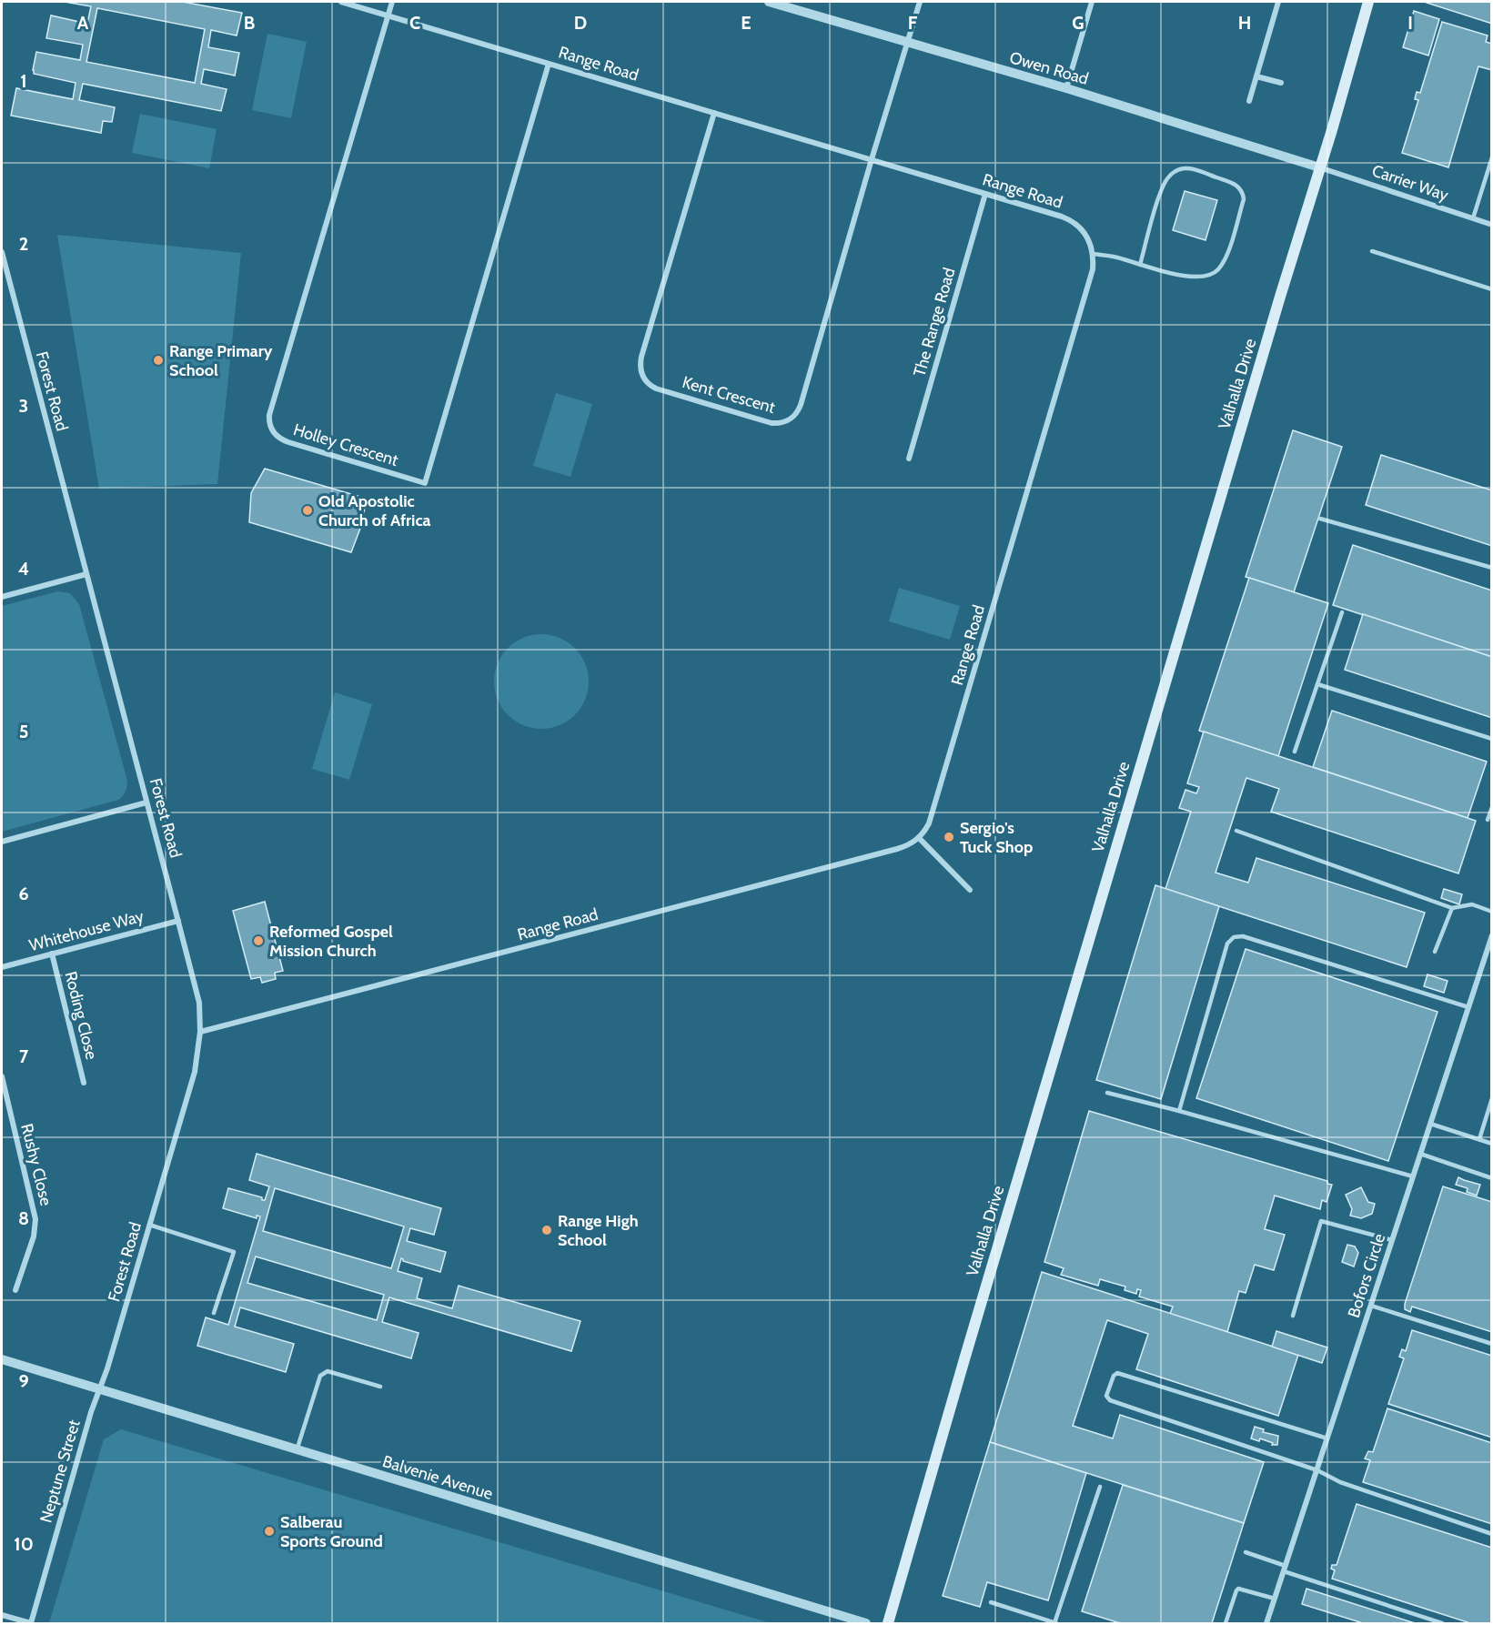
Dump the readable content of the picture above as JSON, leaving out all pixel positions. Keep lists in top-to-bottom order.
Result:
{
  "streets": {
    "main road": ["Valhalla Drive"],
    "street": [
      "Range Road",
      "Owen Road",
      "Carrier Way",
      "The Range Road",
      "Forest Road",
      "Kent Crescent",
      "Holley Crescent",
      "Whitehouse Way",
      "Roding Close",
      "Rushy Close",
      "Bofors Circle",
      "Neptune Street",
      "Balvenie Avenue"
    ]
  },
  "crossings": [
    ["Range Road", "The Range Road"],
    ["Range Road", "Forest Road"],
    ["Range Road", "Kent Crescent"],
    ["Range Road", "Holley Crescent"],
    ["Owen Road", "Carrier Way"],
    ["Owen Road", "Valhalla Drive"],
    ["Owen Road", "Kent Crescent"],
    ["Carrier Way", "Valhalla Drive"],
    ["Forest Road", "Whitehouse Way"],
    ["Forest Road", "Neptune Street"],
    ["Forest Road", "Balvenie Avenue"],
    ["Whitehouse Way", "Roding Close"],
    ["Neptune Street", "Balvenie Avenue"]
  ],
  "places": [
    "Range Primary School",
    "Old Apostolic Church of Africa",
    "Sergio's Tuck Shop",
    "Reformed Gospel Mission Church",
    "Range High School",
    "Salberau Sports Ground"
  ],
  "grid": {
    "columns": [
      "A",
      "B",
      "C",
      "D",
      "E",
      "F",
      "G",
      "H",
      "I"
    ],
    "rows": [
      "1",
      "2",
      "3",
      "4",
      "5",
      "6",
      "7",
      "8",
      "9",
      "10"
    ]
  }
}
